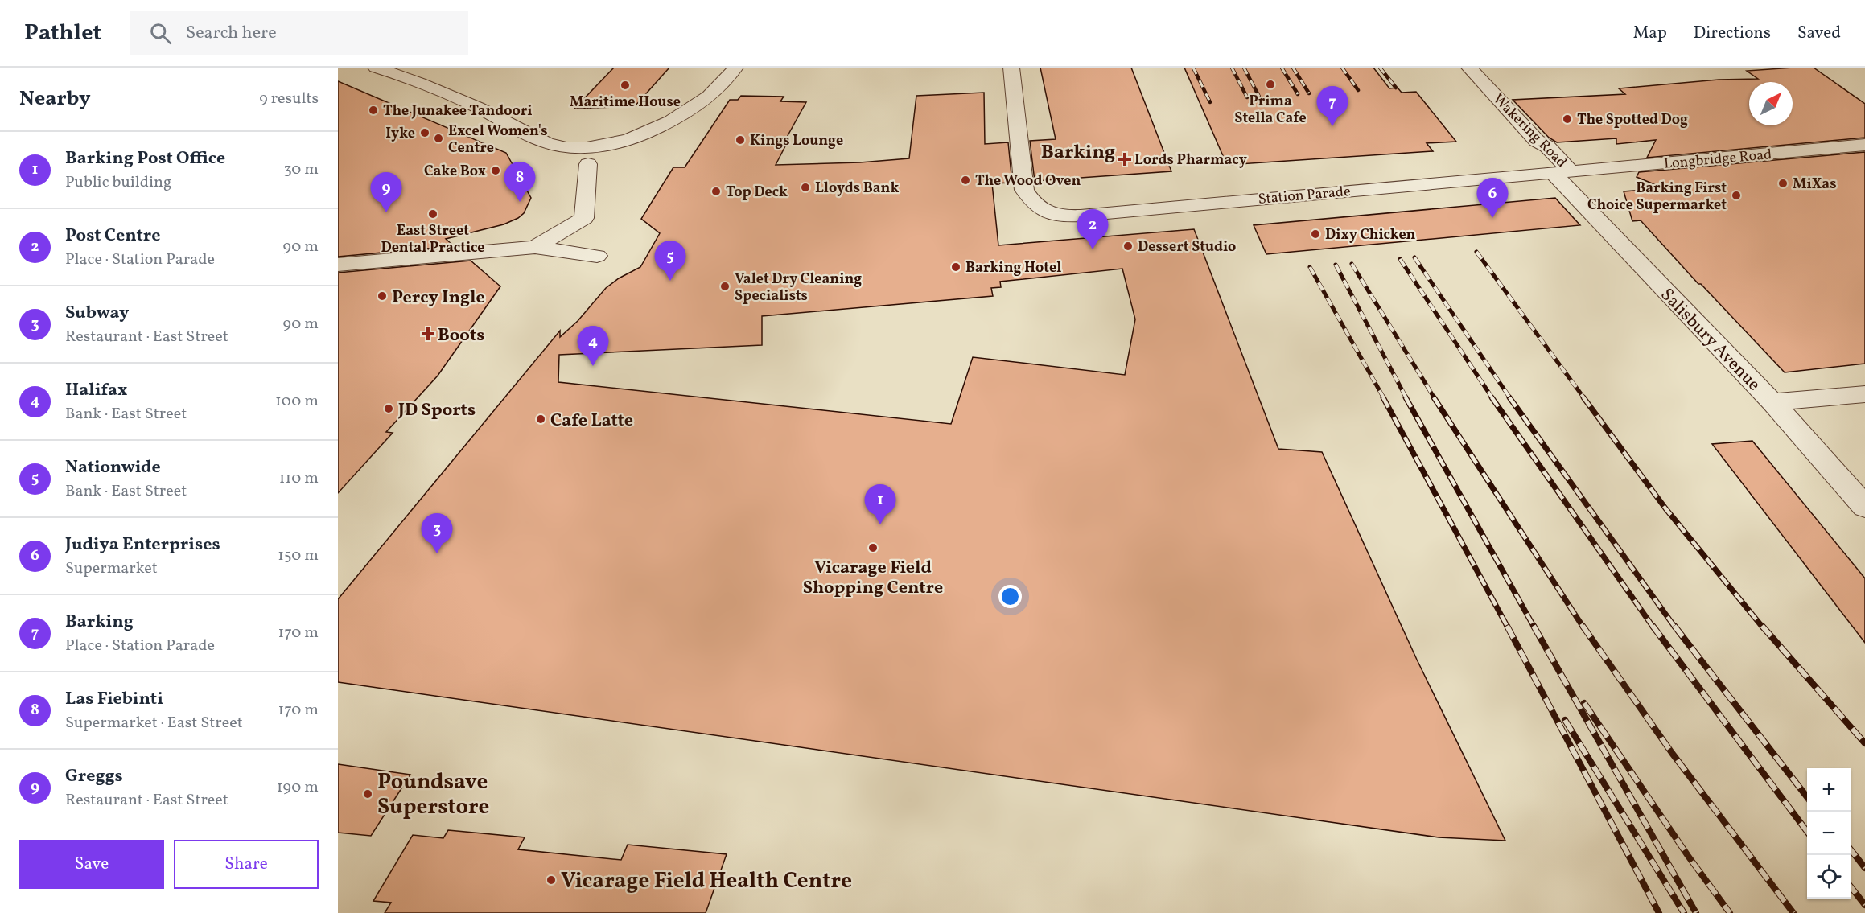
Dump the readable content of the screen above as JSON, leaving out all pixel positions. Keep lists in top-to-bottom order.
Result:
{
  "streets": {
    "street": [
      "Wakering Road",
      "Longbridge Road",
      "Station Parade",
      "Salisbury Avenue"
    ]
  },
  "crossings": [
    ["Wakering Road", "Longbridge Road"],
    ["Wakering Road", "Station Parade"],
    ["Wakering Road", "Salisbury Avenue"],
    ["Longbridge Road", "Station Parade"],
    ["Longbridge Road", "Salisbury Avenue"],
    ["Station Parade", "Salisbury Avenue"]
  ],
  "districts": ["Barking"],
  "places": {
    "other": [
      "Prima Stella Cafe",
      "Maritime House",
      "The Junakee Tandoori",
      "The Spotted Dog",
      "Iyke",
      "Excel Women's Centre",
      "Kings Lounge",
      "Cake Box",
      "The Wood Oven",
      "MiXas",
      "Lloyds Bank",
      "Top Deck",
      "Barking First Choice Supermarket",
      "East Street Dental Practice",
      "Dixy Chicken",
      "Dessert Studio",
      "Barking Hotel",
      "Valet Dry Cleaning Specialists",
      "Percy Ingle",
      "JD Sports",
      "Cafe Latte",
      "Vicarage Field Shopping Centre",
      "Poundsave Superstore",
      "Vicarage Field Health Centre"
    ],
    "health": ["Lords Pharmacy", "Boots"]
  },
  "north": "top right",
  "page": {
    "header": "Pathlet",
    "search": "Search here",
    "nav": ["Map", "Directions", "Saved"],
    "heading": ["Nearby", "9 results"],
    "pins": [
      "7",
      "8",
      "9",
      "6",
      "2",
      "5",
      "4",
      "1",
      "3"
    ],
    "list": [
      {
        "mark": "1",
        "name": "Barking Post Office",
        "note": "Public building",
        "value": "30 m"
      },
      {
        "mark": "2",
        "name": "Post Centre",
        "note": "Place · Station Parade",
        "value": "90 m"
      },
      {
        "mark": "3",
        "name": "Subway",
        "note": "Restaurant · East Street",
        "value": "90 m"
      },
      {
        "mark": "4",
        "name": "Halifax",
        "note": "Bank · East Street",
        "value": "100 m"
      },
      {
        "mark": "5",
        "name": "Nationwide",
        "note": "Bank · East Street",
        "value": "110 m"
      },
      {
        "mark": "6",
        "name": "Judiya Enterprises",
        "note": "Supermarket",
        "value": "150 m"
      },
      {
        "mark": "7",
        "name": "Barking",
        "note": "Place · Station Parade",
        "value": "170 m"
      },
      {
        "mark": "8",
        "name": "Las Fiebinti",
        "note": "Supermarket · East Street",
        "value": "170 m"
      },
      {
        "mark": "9",
        "name": "Greggs",
        "note": "Restaurant · East Street",
        "value": "190 m"
      }
    ],
    "map_buttons": ["+", "−"],
    "buttons": ["Save", "Share"]
  }
}
